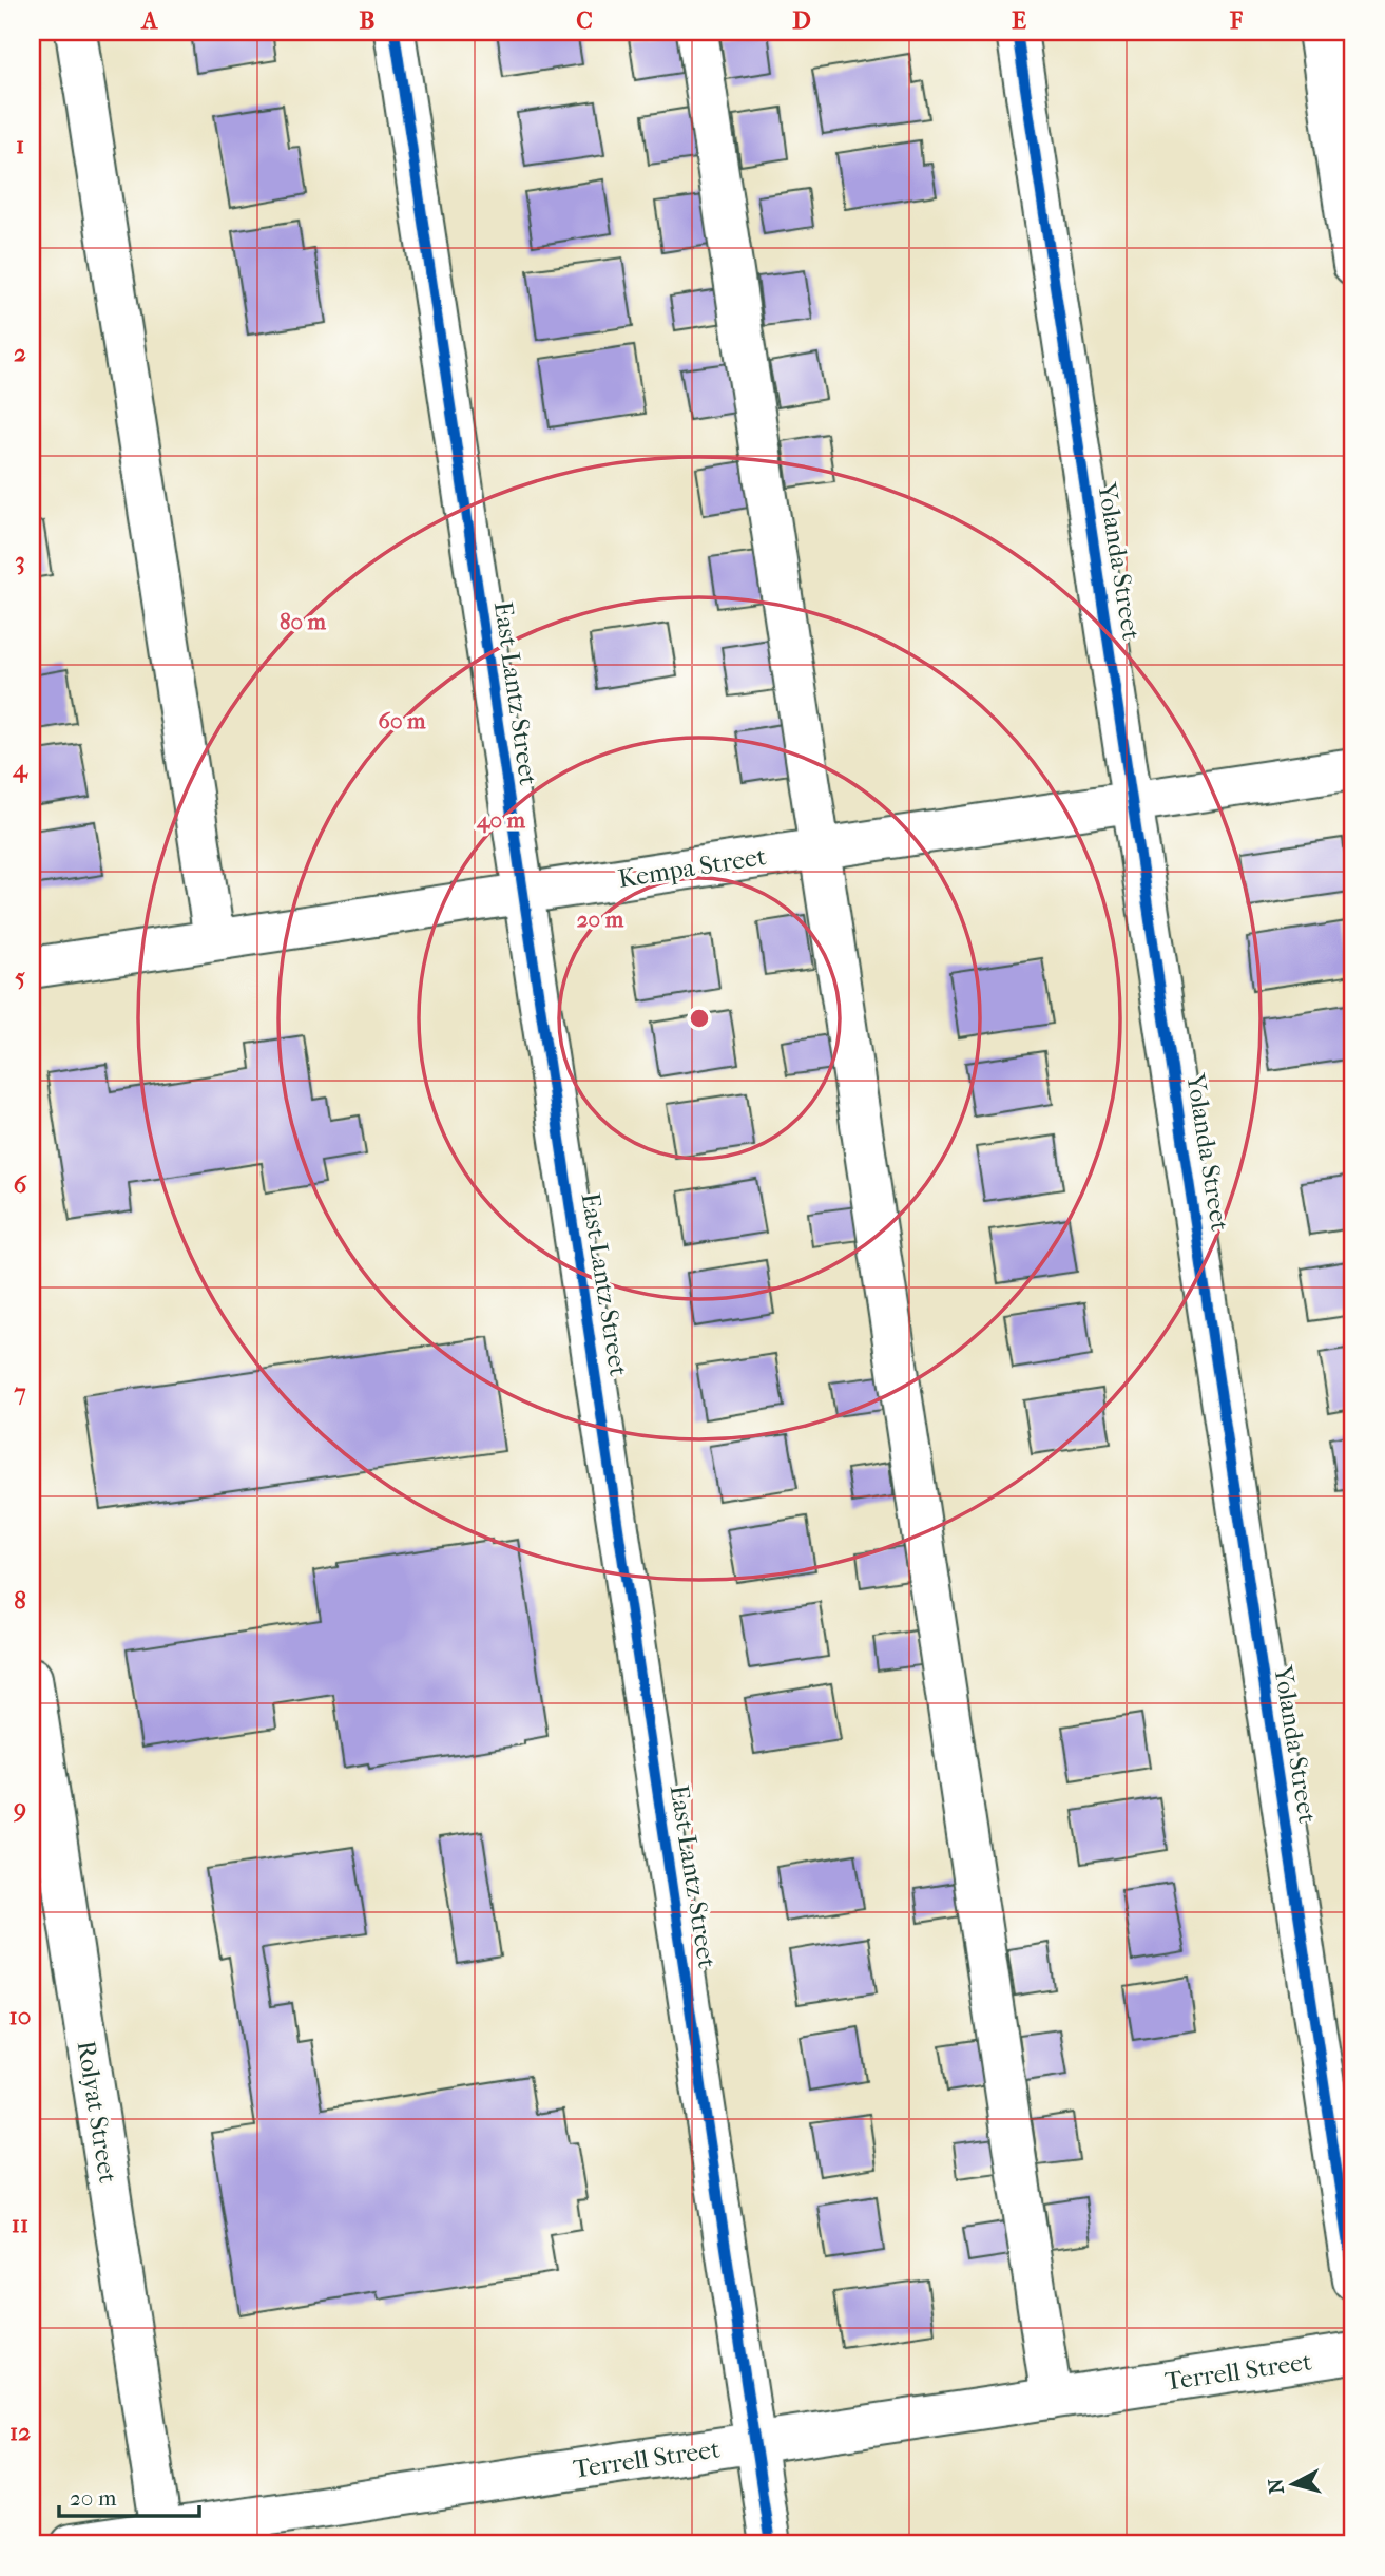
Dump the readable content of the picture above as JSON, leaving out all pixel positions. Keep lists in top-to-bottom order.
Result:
{
  "streets": {
    "street": [
      "Yolanda Street",
      "East Lantz Street",
      "Kempa Street",
      "Rolyat Street",
      "Terrell Street"
    ]
  },
  "crossings": [
    ["Yolanda Street", "Kempa Street"],
    ["East Lantz Street", "Kempa Street"],
    ["East Lantz Street", "Terrell Street"],
    ["Rolyat Street", "Terrell Street"]
  ],
  "scale_bar": "20 m",
  "north": "left",
  "grid": {
    "columns": [
      "A",
      "B",
      "C",
      "D",
      "E",
      "F"
    ],
    "rows": [
      "1",
      "2",
      "3",
      "4",
      "5",
      "6",
      "7",
      "8",
      "9",
      "10",
      "11",
      "12"
    ]
  },
  "rings": [
    "80 m",
    "60 m",
    "40 m",
    "20 m"
  ]
}
